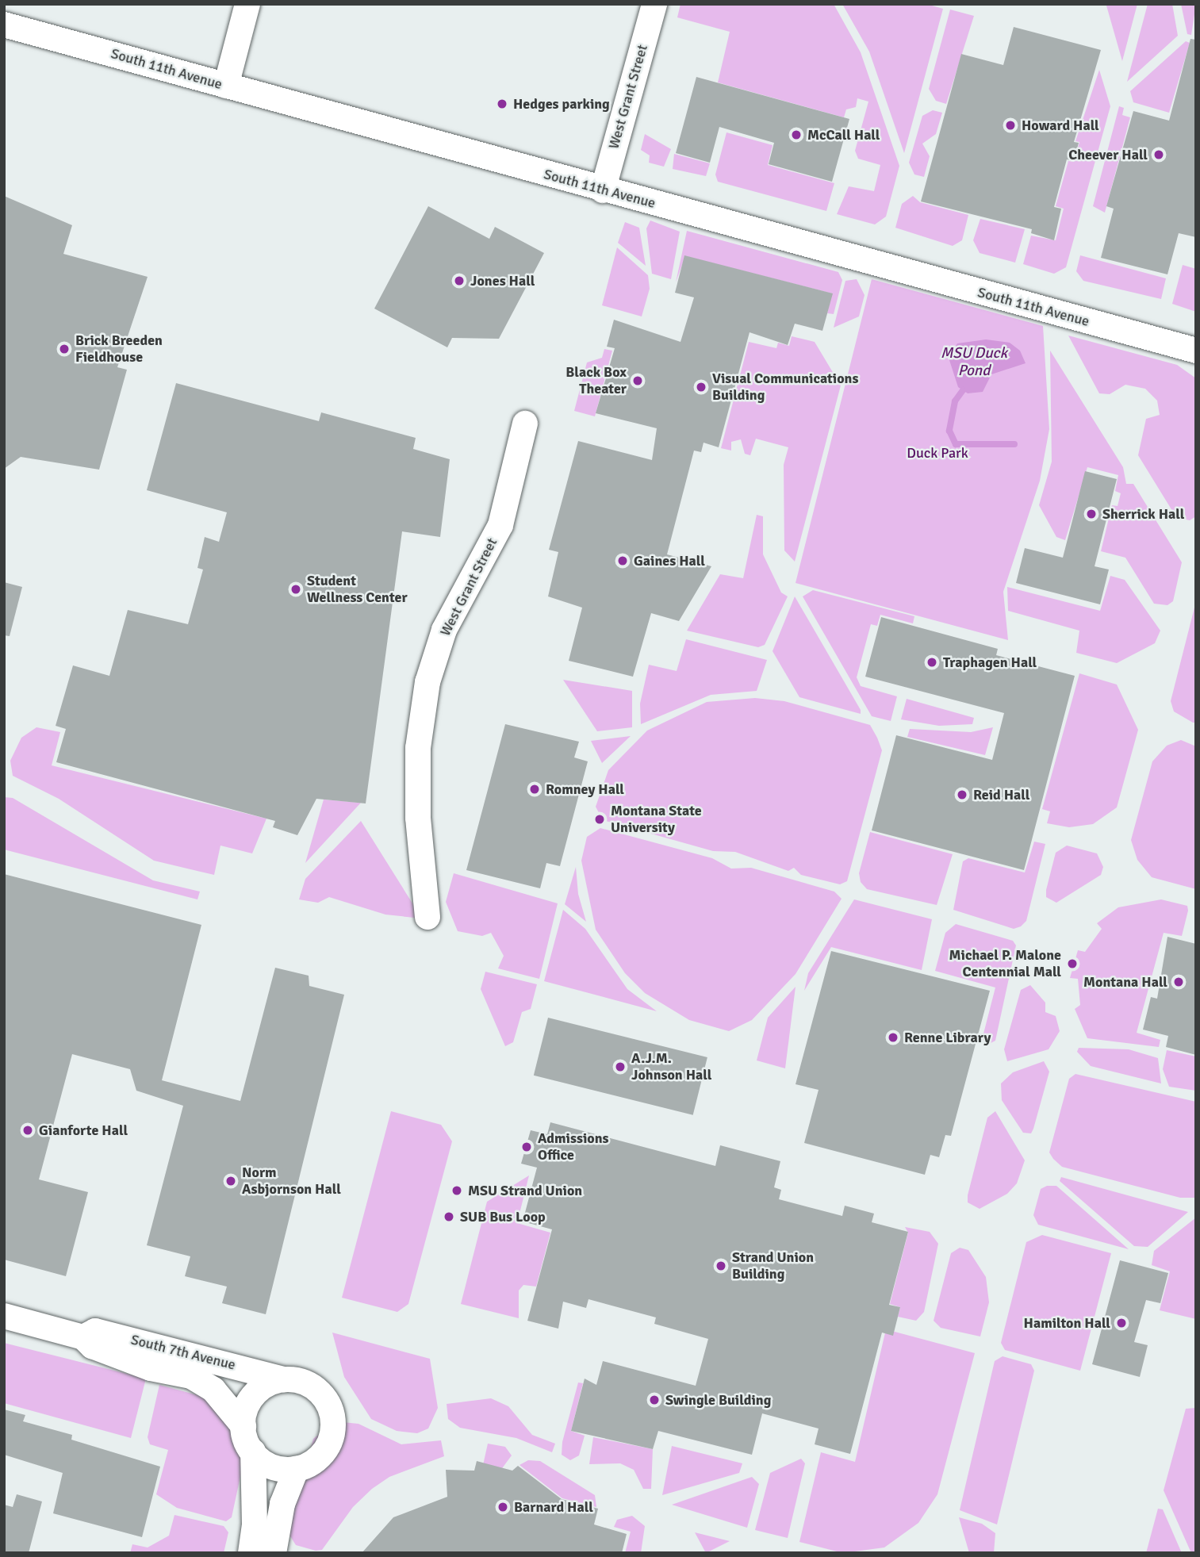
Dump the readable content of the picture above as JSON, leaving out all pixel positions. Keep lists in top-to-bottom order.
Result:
{
  "streets": {
    "street": ["South 11th Avenue", "West Grant Street", "South 7th Avenue"]
  },
  "crossings": [
    ["South 11th Avenue", "West Grant Street"]
  ],
  "water": ["MSU Duck Pond"],
  "parks": ["Duck Park"],
  "places": [
    "Hedges parking",
    "Howard Hall",
    "McCall Hall",
    "Cheever Hall",
    "Jones Hall",
    "Brick Breeden Fieldhouse",
    "Black Box Theater",
    "Visual Communications Building",
    "Sherrick Hall",
    "Gaines Hall",
    "Student Wellness Center",
    "Traphagen Hall",
    "Romney Hall",
    "Reid Hall",
    "Montana State University",
    "Michael P. Malone Centennial Mall",
    "Montana Hall",
    "Renne Library",
    "A.J.M. Johnson Hall",
    "Gianforte Hall",
    "Admissions Office",
    "Norm Asbjornson Hall",
    "MSU Strand Union",
    "SUB Bus Loop",
    "Strand Union Building",
    "Hamilton Hall",
    "Swingle Building",
    "Barnard Hall"
  ]
}
